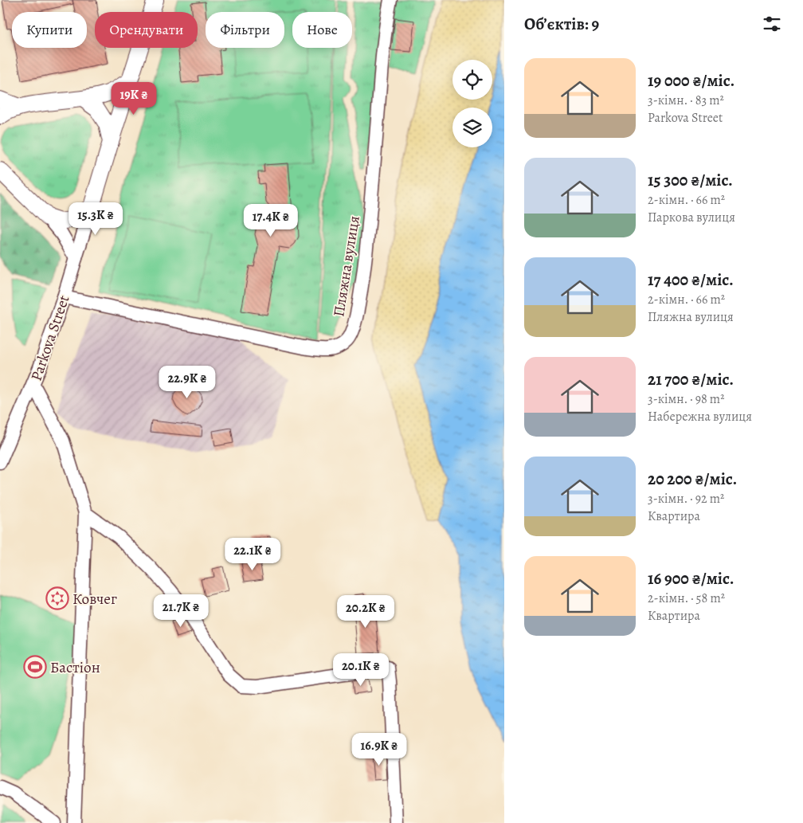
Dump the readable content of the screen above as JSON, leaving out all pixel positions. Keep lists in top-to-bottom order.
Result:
{
  "streets": {
    "street": ["Пляжна вулиця", "Parkova Street"]
  },
  "crossings": [
    ["Пляжна вулиця", "Parkova Street"]
  ],
  "places": {
    "synagogue": ["Ковчег"],
    "sports": ["Бастіон"]
  },
  "page": {
    "heading": "Об’єктів: 9",
    "chip": [
      "Купити",
      "Орендувати",
      "Фільтри",
      "Нове"
    ],
    "list": [
      {
        "name": "19 000 ₴/міс.",
        "note": "3-кімн. · 83 m² · Parkova Street"
      },
      {
        "name": "15 300 ₴/міс.",
        "note": "2-кімн. · 66 m² · Паркова вулиця"
      },
      {
        "name": "17 400 ₴/міс.",
        "note": "2-кімн. · 66 m² · Пляжна вулиця"
      },
      {
        "name": "21 700 ₴/міс.",
        "note": "3-кімн. · 98 m² · Набережна вулиця"
      },
      {
        "name": "20 200 ₴/міс.",
        "note": "3-кімн. · 92 m² · Квартира"
      },
      {
        "name": "16 900 ₴/міс.",
        "note": "2-кімн. · 58 m² · Квартира"
      }
    ],
    "price": [
      "19K ₴",
      "15.3K ₴",
      "17.4K ₴",
      "22.9K ₴",
      "22.1K ₴",
      "21.7K ₴",
      "20.2K ₴",
      "20.1K ₴",
      "16.9K ₴"
    ]
  }
}
